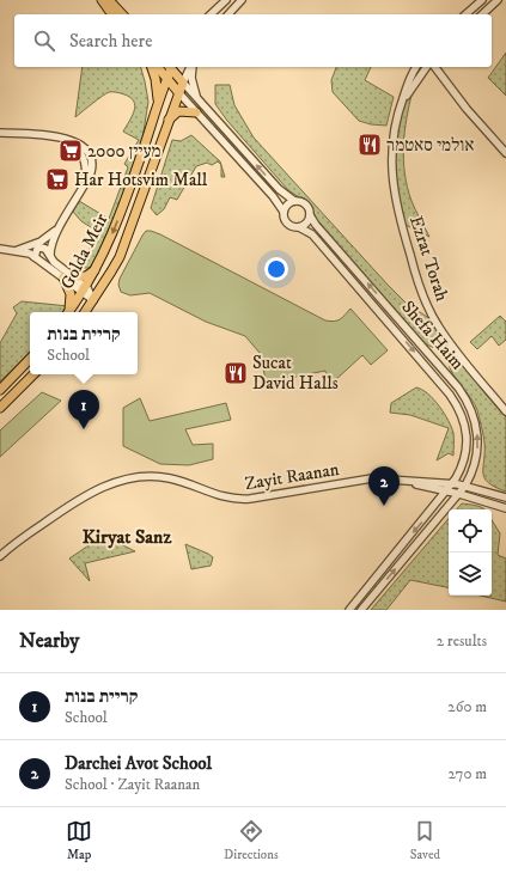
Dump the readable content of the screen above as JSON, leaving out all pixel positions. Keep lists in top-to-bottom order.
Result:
{
  "streets": {
    "main road": ["Golda Meir"],
    "street": ["Ezrat Torah", "Shefa Haim", "Zayit Raanan"]
  },
  "crossings": [
    ["Shefa Haim", "Zayit Raanan"]
  ],
  "districts": ["Kiryat Sanz"],
  "places": {
    "restaurant": ["אולמי סאטמר", "Sucat David Halls"],
    "supermarket": ["מעיין 2000", "Har Hotsvim Mall"]
  },
  "page": {
    "search": "Search here",
    "popup": ["קריית בנות", "School"],
    "pins": ["1", "2"],
    "heading": ["Nearby", "2 results"],
    "list": [
      {
        "mark": "1",
        "name": "קריית בנות",
        "note": "School",
        "value": "260 m"
      },
      {
        "mark": "2",
        "name": "Darchei Avot School",
        "note": "School · Zayit Raanan",
        "value": "270 m"
      }
    ],
    "nav": ["Map", "Directions", "Saved"]
  }
}
